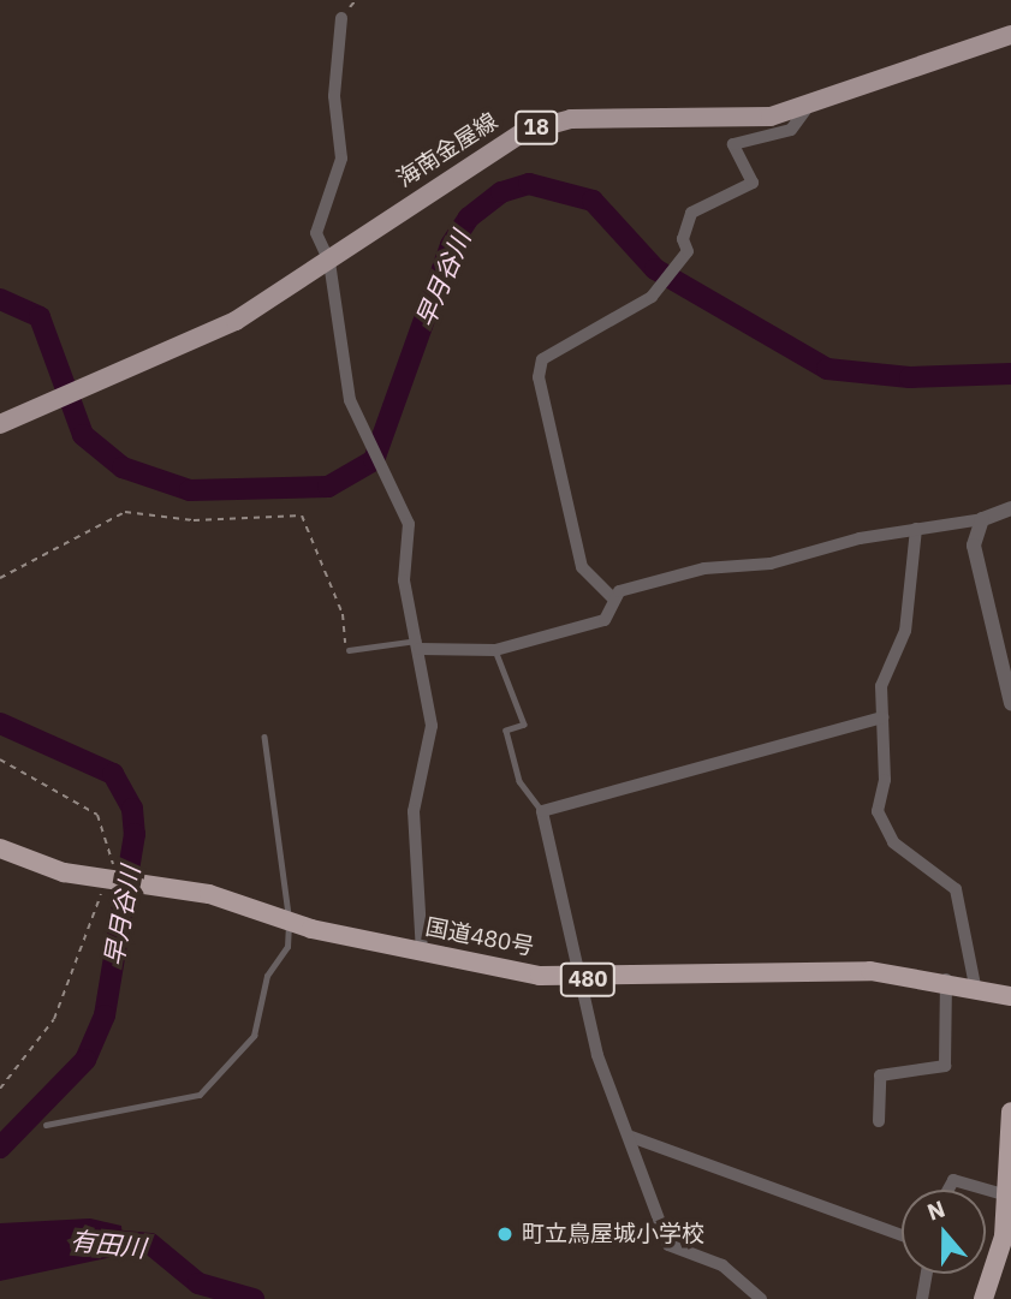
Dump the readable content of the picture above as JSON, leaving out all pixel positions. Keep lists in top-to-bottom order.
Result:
{
  "streets": {
    "highway": ["国道480号", "480"],
    "main road": ["18", "海南金屋線"]
  },
  "water": ["早月谷川", "有田川"],
  "places": ["町立鳥屋城小学校"],
  "north": "top"
}
